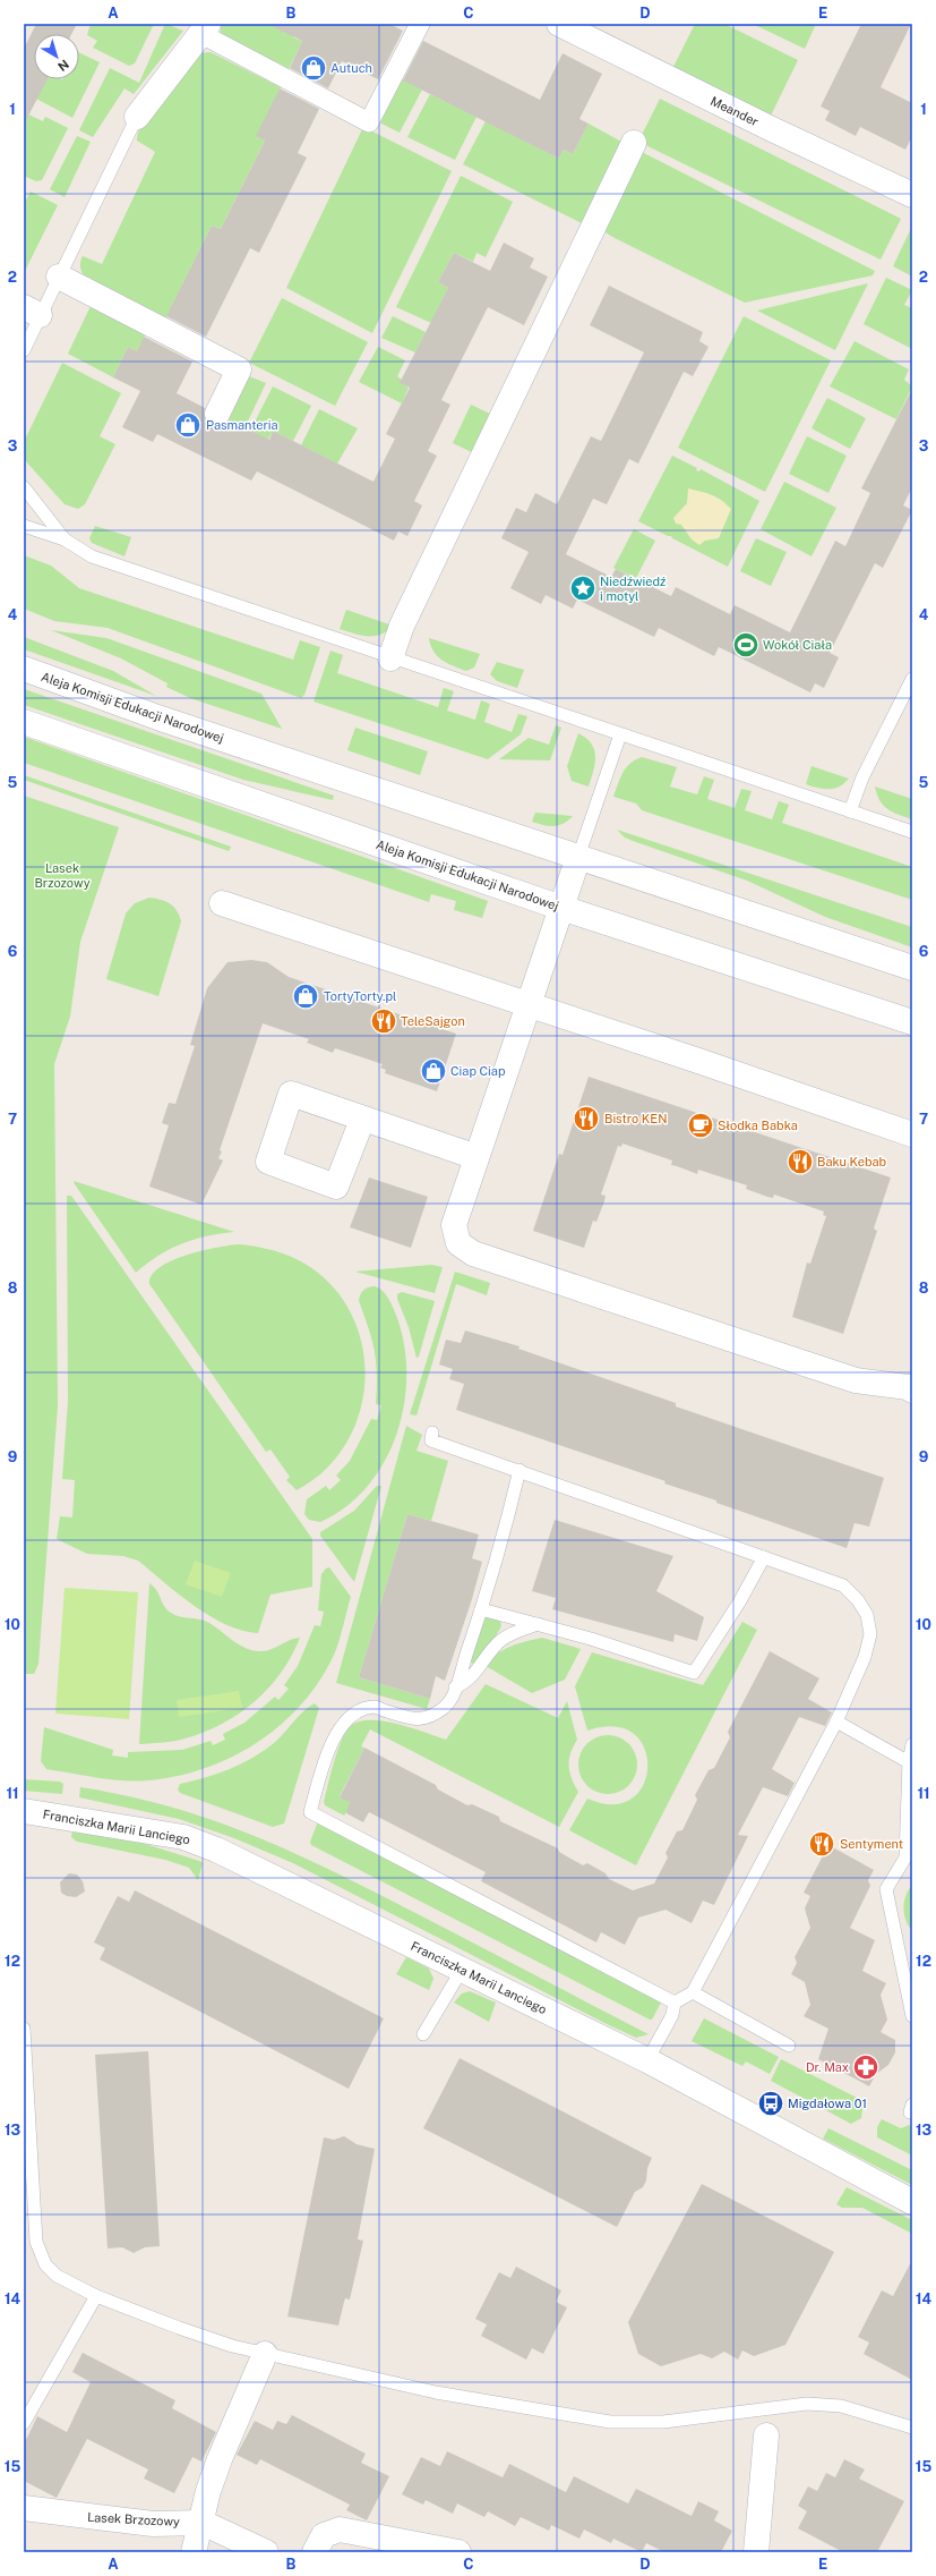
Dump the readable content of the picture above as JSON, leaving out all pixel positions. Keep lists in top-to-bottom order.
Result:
{
  "streets": {
    "street": [
      "Meander",
      "Aleja Komisji Edukacji Narodowej",
      "Franciszka Marii Lanciego",
      "Lasek Brzozowy"
    ]
  },
  "parks": ["Lasek Brzozowy"],
  "places": {
    "shop": [
      "Autuch",
      "Pasmanteria",
      "TortyTorty.pl",
      "Ciap Ciap"
    ],
    "place": ["Niedźwiedź i motyl"],
    "sports": ["Wokół Ciała"],
    "restaurant": [
      "TeleSajgon",
      "Bistro KEN",
      "Baku Kebab",
      "Sentyment"
    ],
    "cafe": ["Słodka Babka"],
    "pharmacy": ["Dr. Max"],
    "bus stop": ["Migdałowa 01"]
  },
  "north": "bottom right",
  "grid": {
    "columns": [
      "A",
      "B",
      "C",
      "D",
      "E"
    ],
    "rows": [
      "1",
      "2",
      "3",
      "4",
      "5",
      "6",
      "7",
      "8",
      "9",
      "10",
      "11",
      "12",
      "13",
      "14",
      "15"
    ]
  }
}
